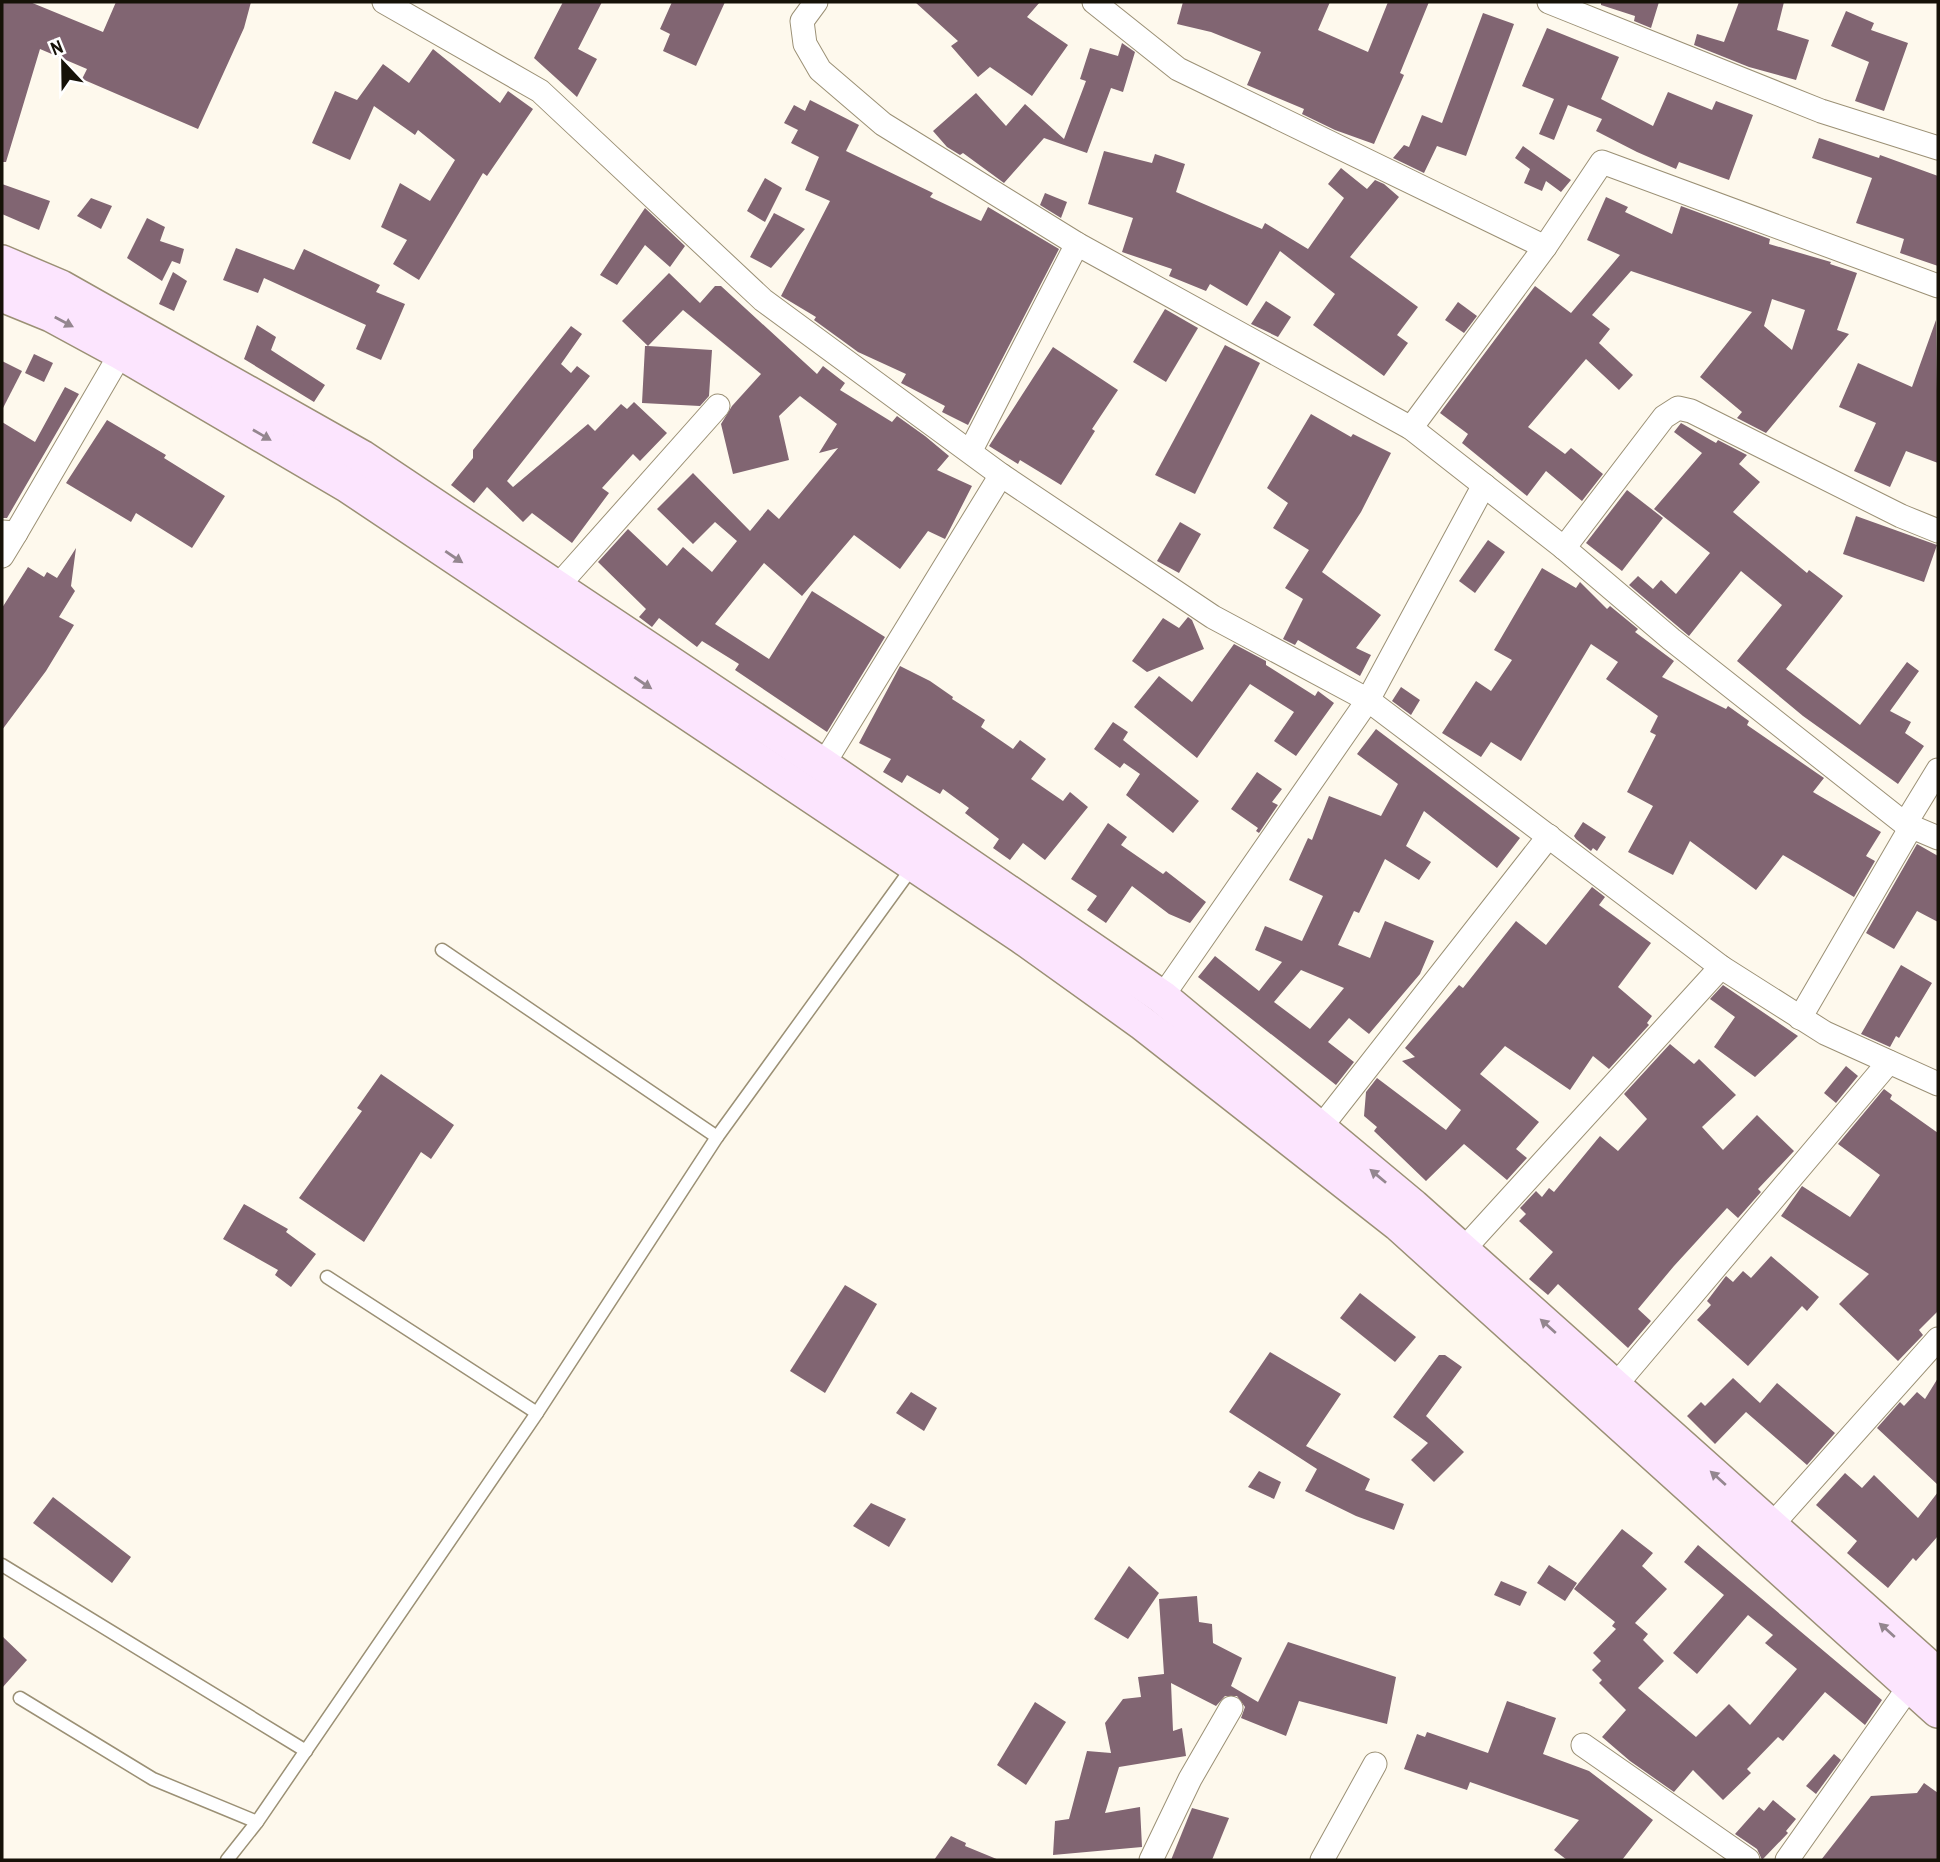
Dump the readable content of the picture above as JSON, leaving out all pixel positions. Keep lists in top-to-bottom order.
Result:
{
  "north": "top"
}
